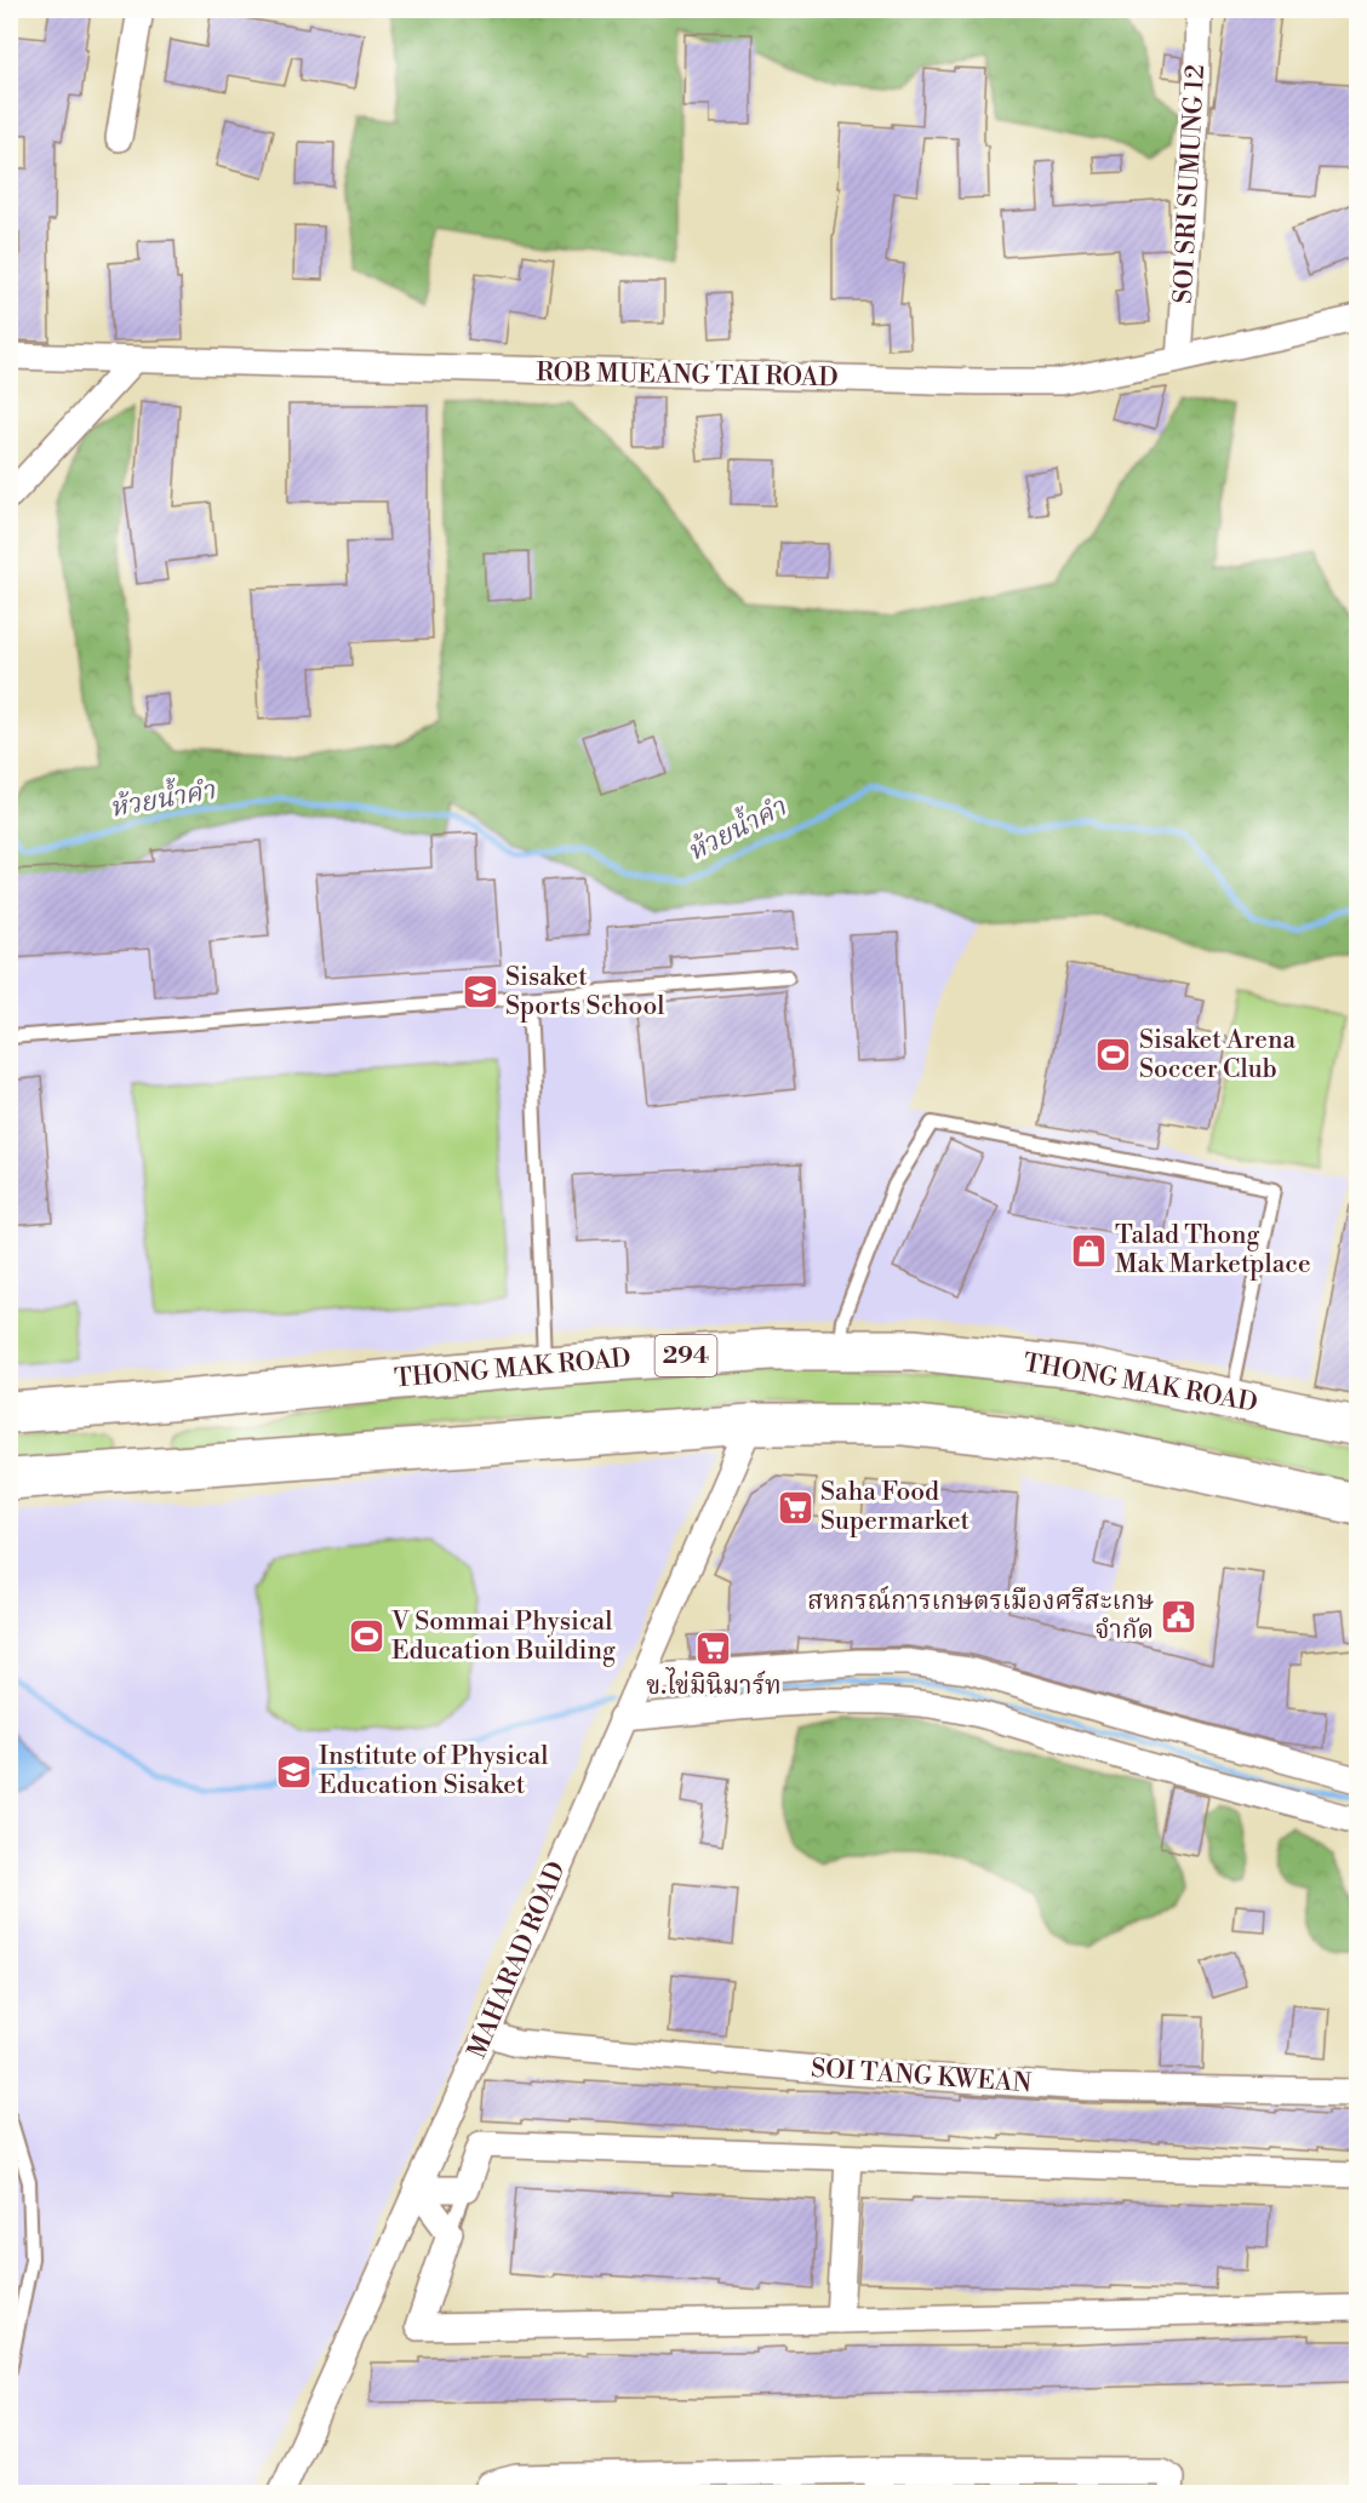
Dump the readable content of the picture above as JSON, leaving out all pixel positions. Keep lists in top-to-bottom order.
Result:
{
  "streets": {
    "main road": ["294", "THONG MAK ROAD"],
    "street": [
      "SOI SRI SUMUNG 12",
      "ROB MUEANG TAI ROAD",
      "MAHARAD ROAD",
      "SOI TANG KWEAN"
    ]
  },
  "crossings": [
    ["SOI SRI SUMUNG 12", "ROB MUEANG TAI ROAD"],
    ["MAHARAD ROAD", "SOI TANG KWEAN"]
  ],
  "water": ["ห้วยน้ำคำ"],
  "places": {
    "school or university": ["Sisaket Sports School", "Institute of Physical Education Sisaket"],
    "sports": ["Sisaket Arena Soccer Club", "V Sommai Physical Education Building"],
    "shop": ["Talad Thong Mak Marketplace"],
    "supermarket": ["Saha Food Supermarket", "ข.ไข่มินิมาร์ท"],
    "public building": ["สหกรณ์การเกษตรเมืองศรีสะเกษ จำกัด"]
  }
}
